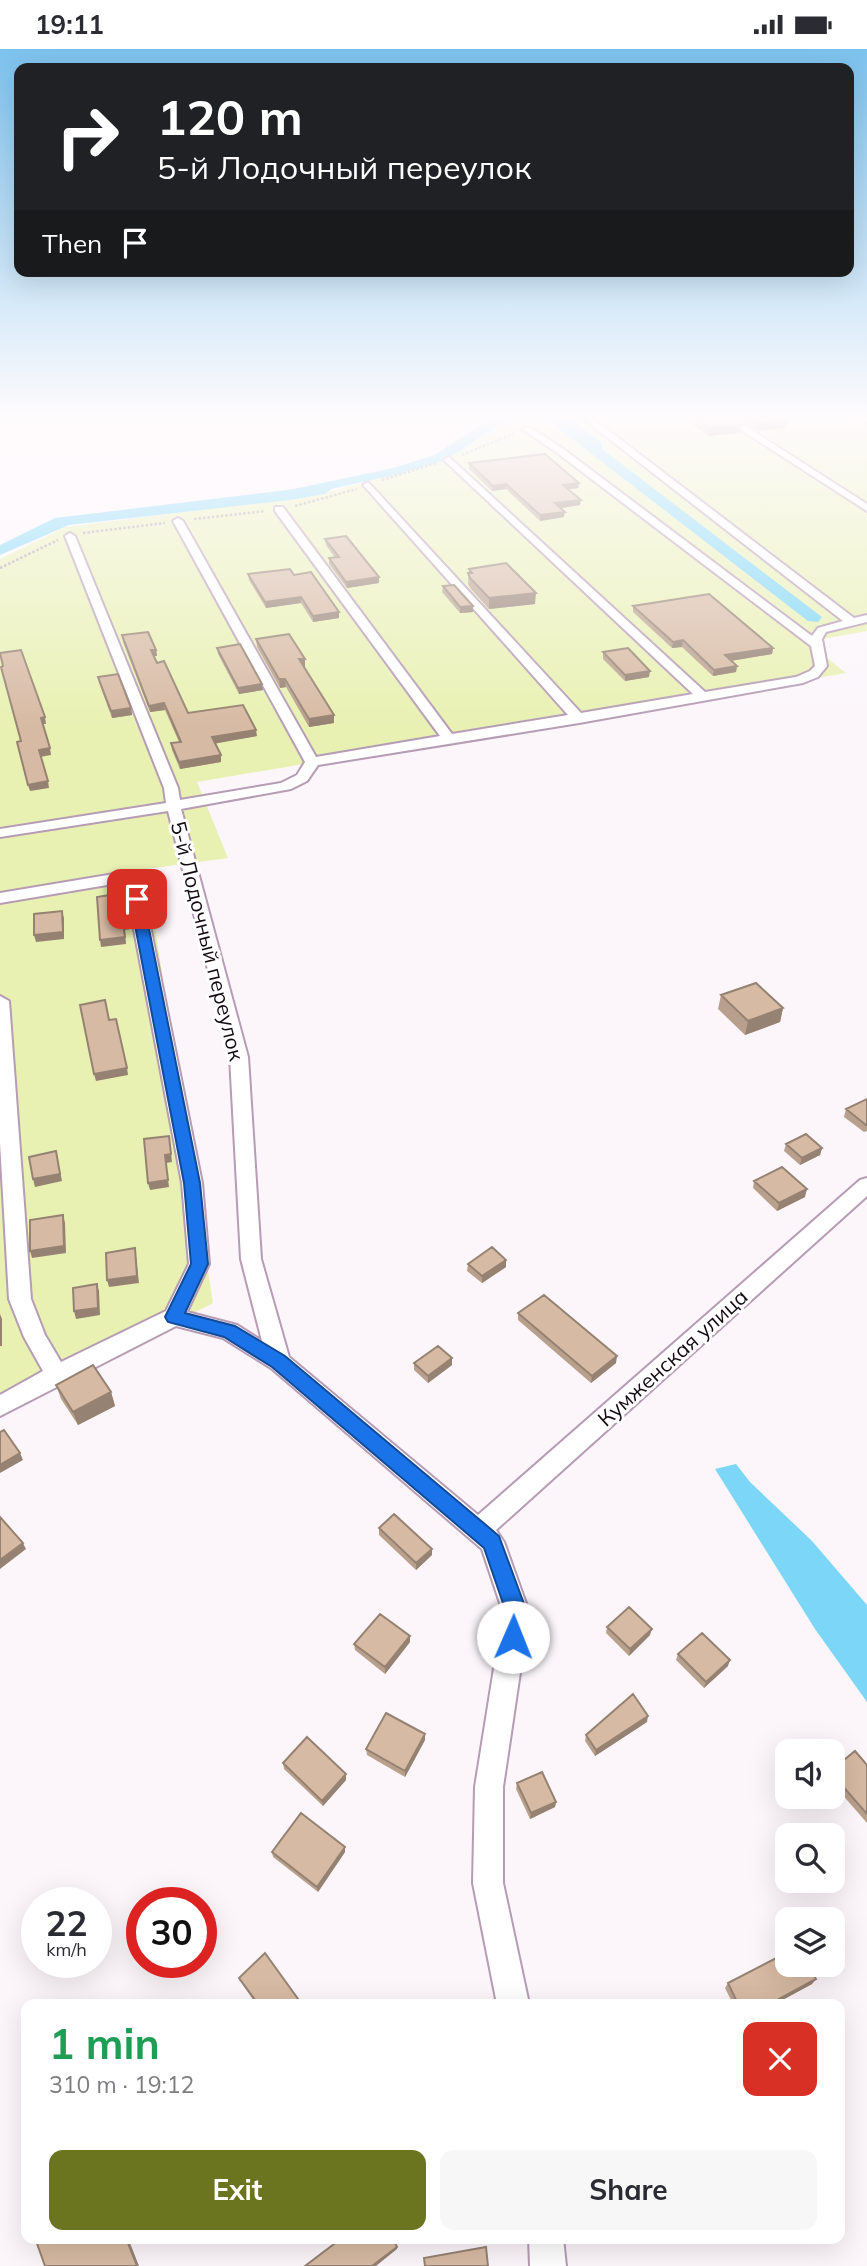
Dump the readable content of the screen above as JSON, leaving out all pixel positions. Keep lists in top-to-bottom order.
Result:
{
  "streets": {
    "street": ["5-й Лодочный переулок", "Кумженская улица"]
  },
  "page": {
    "status": "19:11",
    "turn": ["120 m", "5-й Лодочный переулок"],
    "then": "Then",
    "speed": "22 km/h",
    "limit": "30",
    "heading": ["1 min", "310 m · 19:12"],
    "buttons": ["Exit", "Share"]
  }
}
